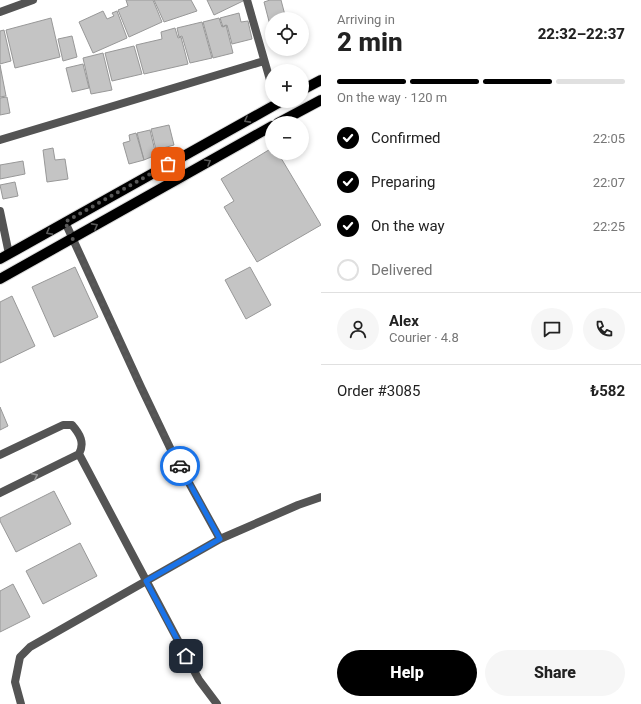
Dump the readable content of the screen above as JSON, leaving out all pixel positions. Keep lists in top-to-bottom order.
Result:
{
  "page": {
    "heading": ["2 min", "Arriving in", "22:32–22:37"],
    "panel": [
      "Alex",
      "Courier · 4.8",
      "Order #3085",
      "₺582"
    ],
    "map_buttons": ["+", "−"],
    "bar": "On the way · 120 m",
    "list": [
      ["Confirmed", "22:05"],
      ["Preparing", "22:07"],
      ["On the way", "22:25"],
      "Delivered"
    ],
    "buttons": ["Help", "Share"]
  }
}
